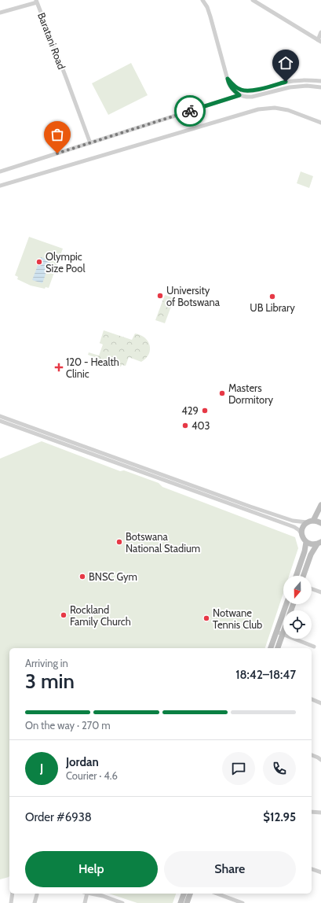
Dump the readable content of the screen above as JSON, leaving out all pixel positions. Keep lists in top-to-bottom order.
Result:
{
  "streets": {
    "street": ["Baratani Road"]
  },
  "places": {
    "other": [
      "Olympic Size Pool",
      "University of Botswana",
      "UB Library",
      "Masters Dormitory",
      "429",
      "403",
      "Botswana National Stadium",
      "BNSC Gym",
      "Rockland Family Church",
      "Notwane Tennis Club"
    ],
    "health": ["120 - Health Clinic"]
  },
  "north": "bottom",
  "page": {
    "heading": ["3 min", "Arriving in", "18:42–18:47"],
    "panel": [
      "Jordan",
      "Courier · 4.6",
      "Order #6938",
      "$12.95"
    ],
    "bar": "On the way · 270 m",
    "round": "J",
    "buttons": ["Help", "Share"]
  }
}
